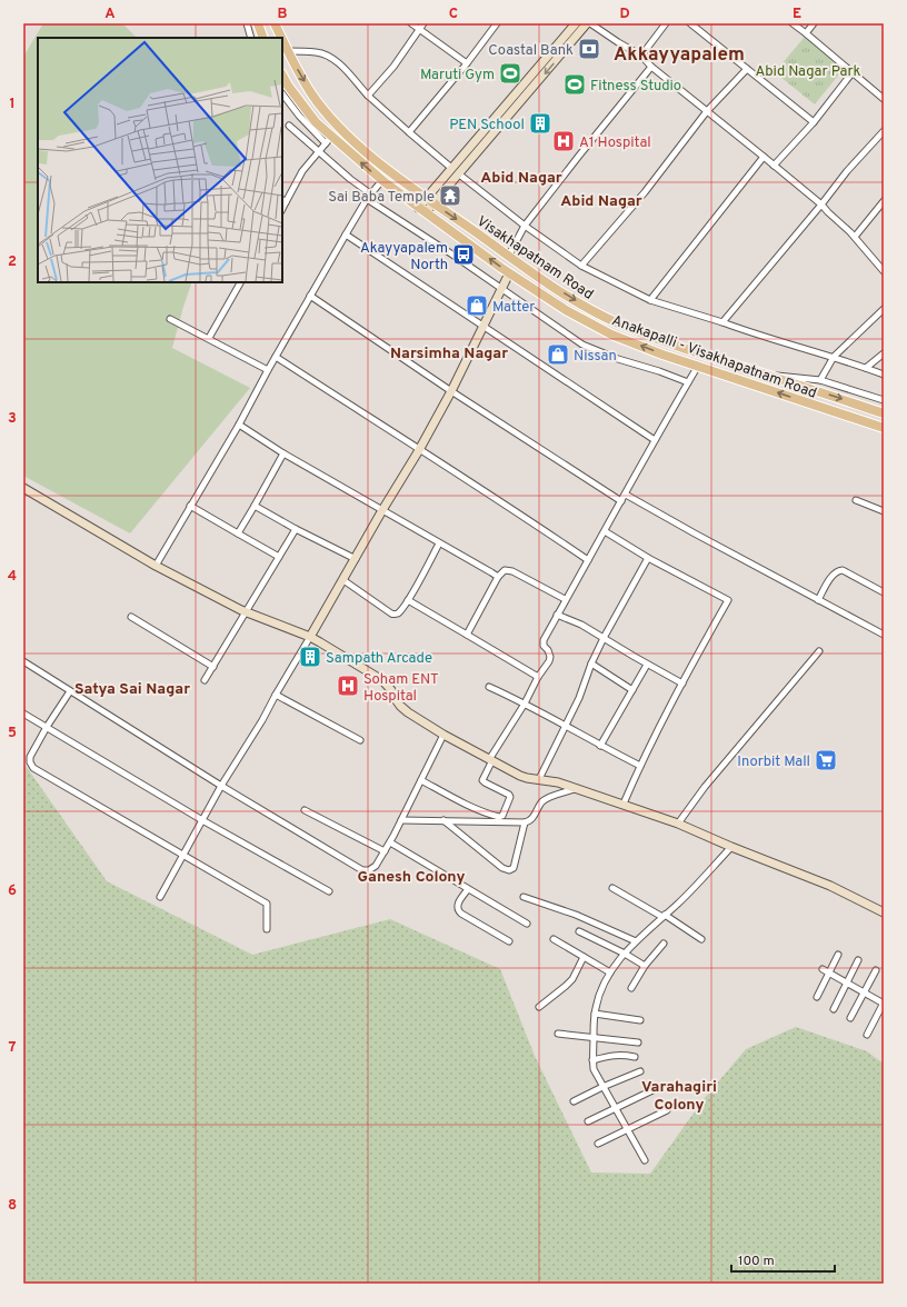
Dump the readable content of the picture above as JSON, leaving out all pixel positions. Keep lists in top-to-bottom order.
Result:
{
  "streets": {
    "main road": ["Visakhapatnam Road", "Anakapalli - Visakhapatnam Road"]
  },
  "one_way": ["Visakhapatnam Road", "Anakapalli - Visakhapatnam Road"],
  "districts": [
    "Akkayyapalem",
    "Abid Nagar",
    "Abid Nagar",
    "Narsimha Nagar",
    "Satya Sai Nagar",
    "Ganesh Colony",
    "Varahagiri Colony"
  ],
  "parks": ["Abid Nagar Park"],
  "places": {
    "bank": ["Coastal Bank"],
    "sports": ["Maruti Gym", "Fitness Studio"],
    "building": ["PEN School", "Sampath Arcade"],
    "hospital": ["A1 Hospital", "Soham ENT Hospital"],
    "temple": ["Sai Baba Temple"],
    "bus stop": ["Akayyapalem North"],
    "shop": ["Matter", "Nissan"],
    "supermarket": ["Inorbit Mall"]
  },
  "scale_bar": "100 m",
  "grid": {
    "columns": [
      "A",
      "B",
      "C",
      "D",
      "E"
    ],
    "rows": [
      "1",
      "2",
      "3",
      "4",
      "5",
      "6",
      "7",
      "8"
    ]
  }
}
